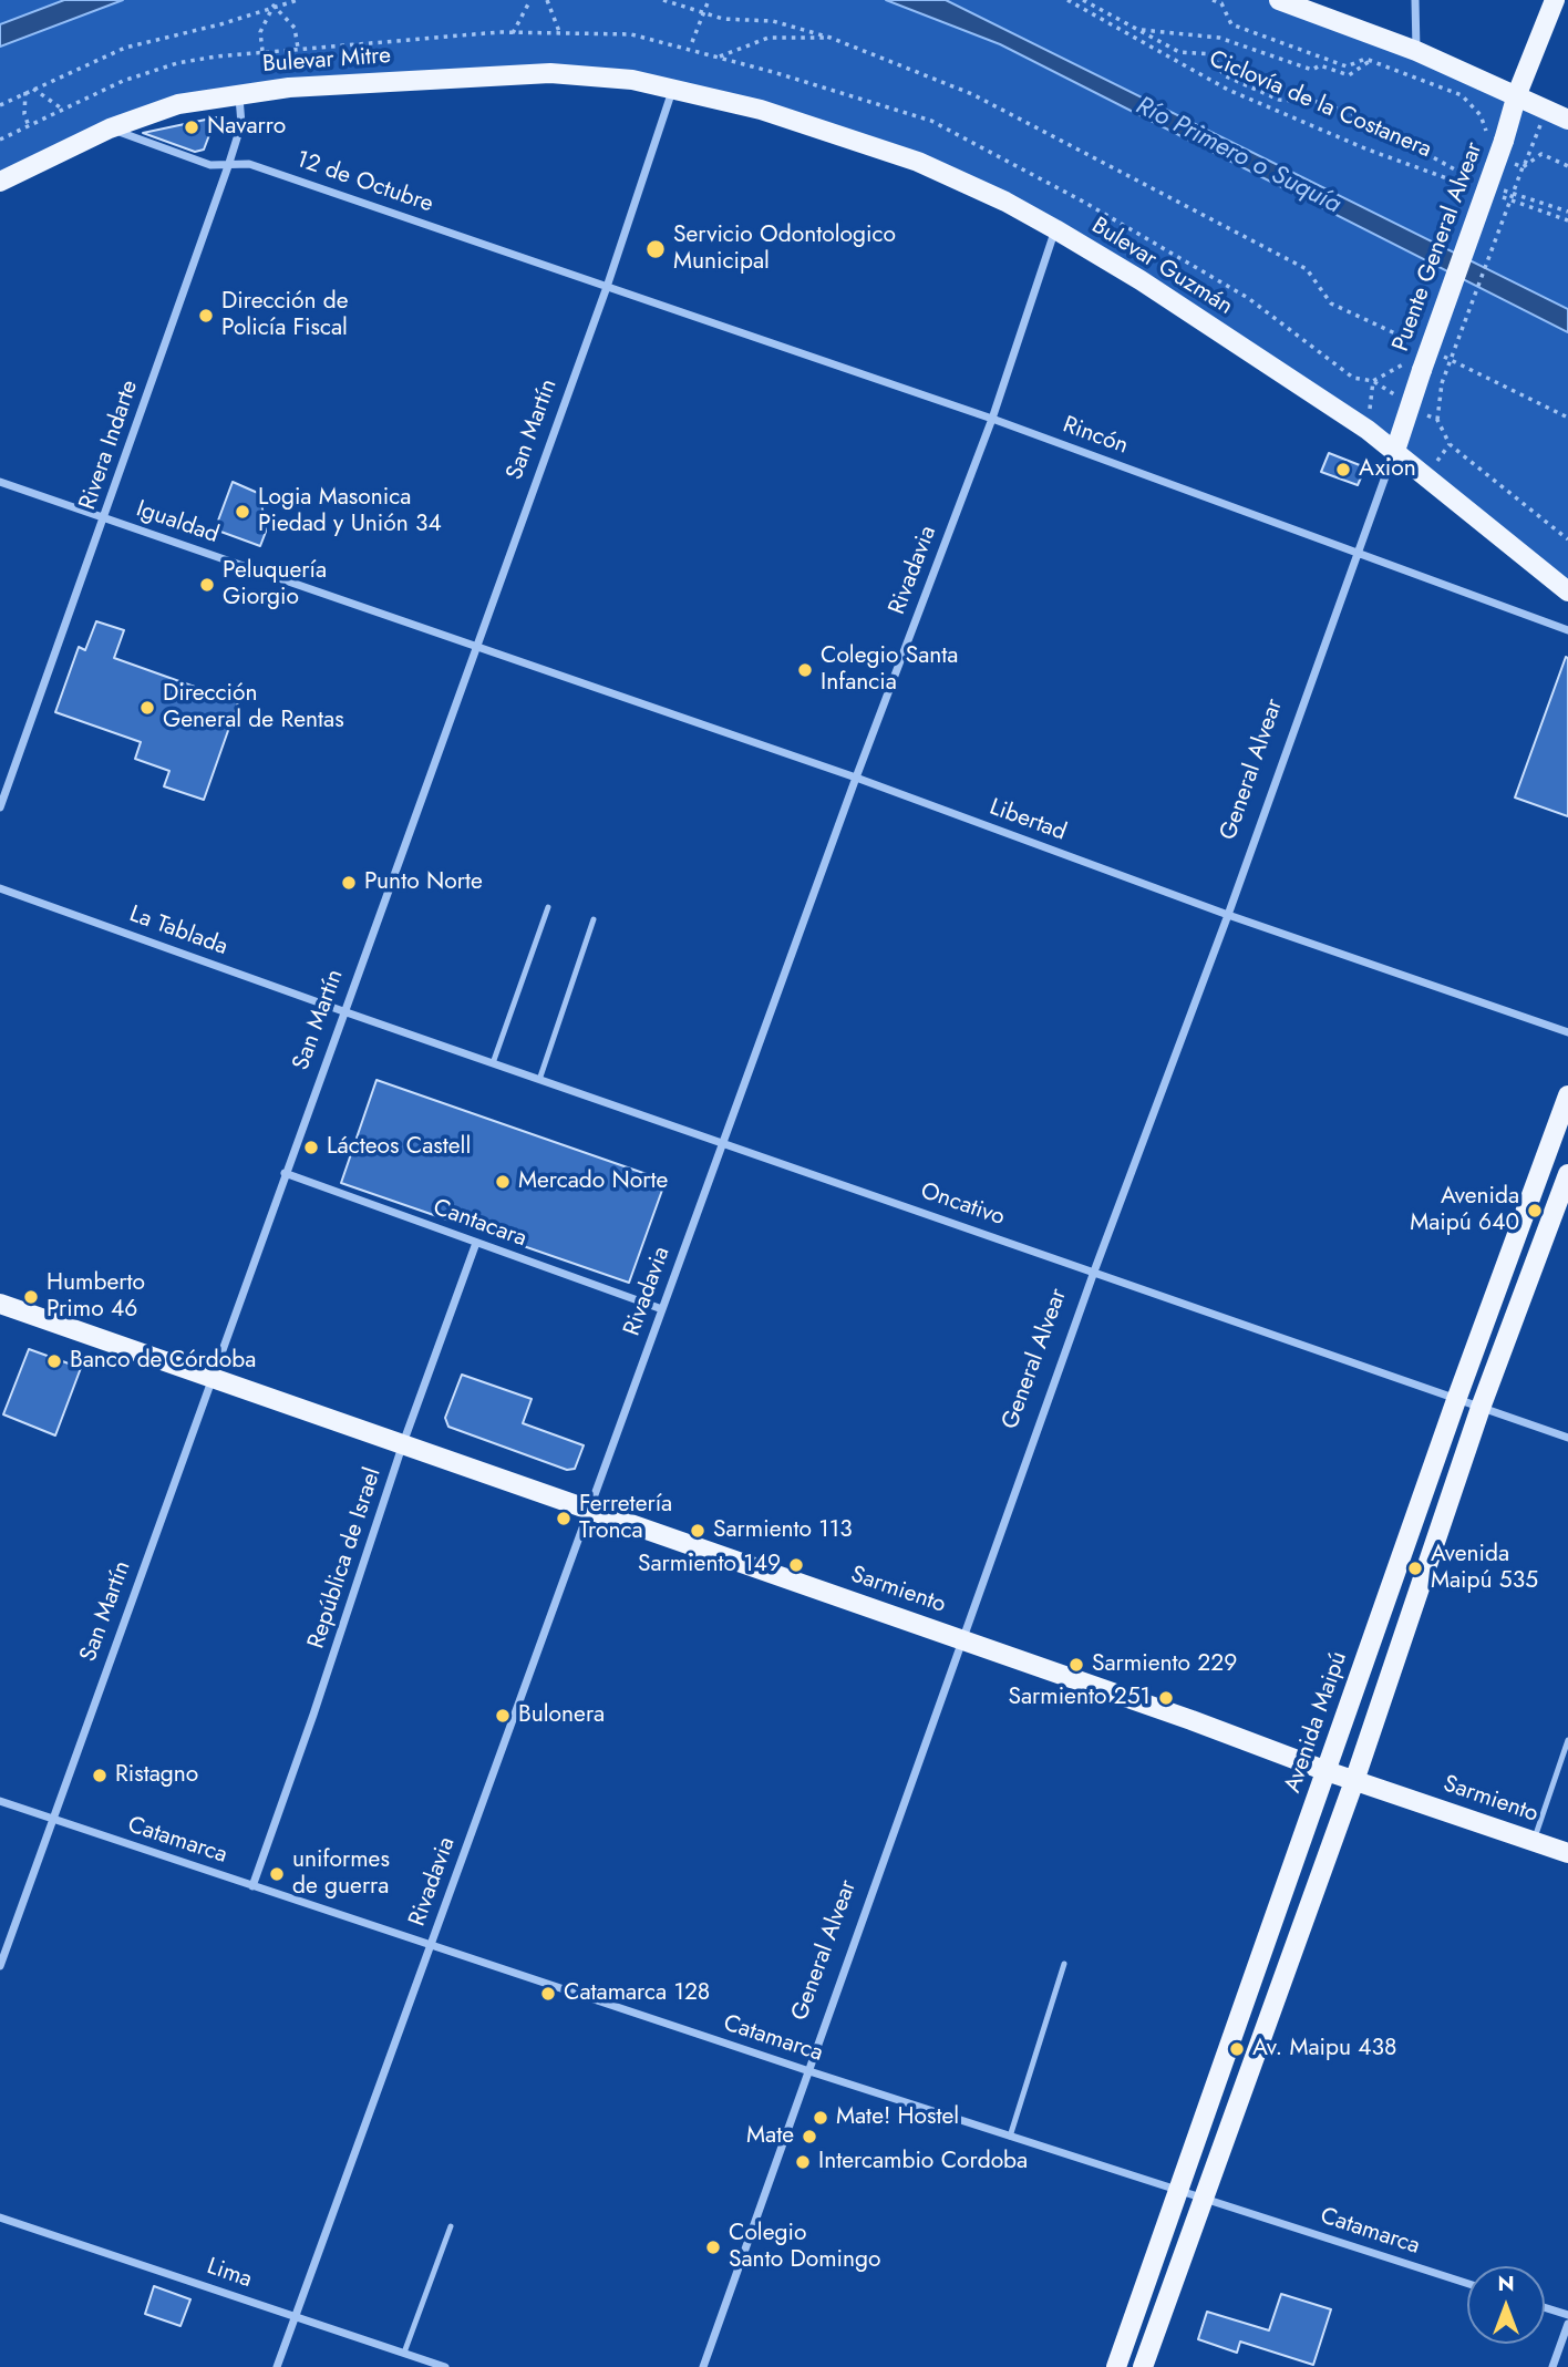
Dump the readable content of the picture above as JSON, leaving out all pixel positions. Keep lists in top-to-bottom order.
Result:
{
  "streets": {
    "main road": [
      "Bulevar Mitre",
      "Puente General Alvear",
      "Bulevar Guzmán",
      "General Alvear",
      "Sarmiento",
      "Avenida Maipú"
    ],
    "street": [
      "12 de Octubre",
      "San Martín",
      "Rincón",
      "Rivera Indarte",
      "Igualdad",
      "Rivadavia",
      "Libertad",
      "La Tablada",
      "Oncativo",
      "Cantacara",
      "República de Israel",
      "Catamarca",
      "Lima"
    ],
    "path": ["Ciclovía de la Costanera"]
  },
  "crossings": [
    ["Bulevar Mitre", "12 de Octubre"],
    ["Bulevar Mitre", "Bulevar Guzmán"],
    ["Bulevar Mitre", "San Martín"],
    ["Bulevar Mitre", "Rivera Indarte"],
    ["12 de Octubre", "San Martín"],
    ["12 de Octubre", "Rincón"],
    ["12 de Octubre", "Rivera Indarte"],
    ["Puente General Alvear", "General Alvear"],
    ["Bulevar Guzmán", "San Martín"],
    ["Bulevar Guzmán", "Rivadavia"],
    ["Bulevar Guzmán", "General Alvear"],
    ["San Martín", "Rincón"],
    ["San Martín", "Igualdad"],
    ["San Martín", "Libertad"],
    ["San Martín", "La Tablada"],
    ["San Martín", "Oncativo"],
    ["San Martín", "Cantacara"],
    ["San Martín", "Sarmiento"],
    ["San Martín", "Catamarca"],
    ["Rincón", "Rivadavia"],
    ["Rincón", "General Alvear"],
    ["Rivera Indarte", "Igualdad"],
    ["Igualdad", "Libertad"],
    ["Rivadavia", "Libertad"],
    ["Rivadavia", "Oncativo"],
    ["Rivadavia", "Cantacara"],
    ["Rivadavia", "Sarmiento"],
    ["Rivadavia", "Catamarca"],
    ["Rivadavia", "Lima"],
    ["General Alvear", "Libertad"],
    ["General Alvear", "Oncativo"],
    ["General Alvear", "Sarmiento"],
    ["General Alvear", "Catamarca"],
    ["La Tablada", "Oncativo"],
    ["Oncativo", "Avenida Maipú"],
    ["Cantacara", "República de Israel"],
    ["República de Israel", "Sarmiento"],
    ["República de Israel", "Catamarca"],
    ["Sarmiento", "Avenida Maipú"],
    ["Avenida Maipú", "Catamarca"]
  ],
  "water": ["Río Primero o Suquía"],
  "places": [
    "Navarro",
    "Servicio Odontologico Municipal",
    "Dirección de Policía Fiscal",
    "Axion",
    "Logia Masonica Piedad y Unión 34",
    "Peluquería Giorgio",
    "Colegio Santa Infancia",
    "Dirección General de Rentas",
    "Punto Norte",
    "Lácteos Castell",
    "Mercado Norte",
    "Avenida Maipú 640",
    "Humberto Primo 46",
    "Banco de Córdoba",
    "Ferretería Tronca",
    "Sarmiento 113",
    "Sarmiento 149",
    "Avenida Maipú 535",
    "Sarmiento 229",
    "Sarmiento 251",
    "Bulonera",
    "Ristagno",
    "uniformes de guerra",
    "Catamarca 128",
    "Av. Maipu 438",
    "Mate! Hostel",
    "Mate",
    "Intercambio Cordoba",
    "Colegio Santo Domingo"
  ],
  "north": "top"
}
